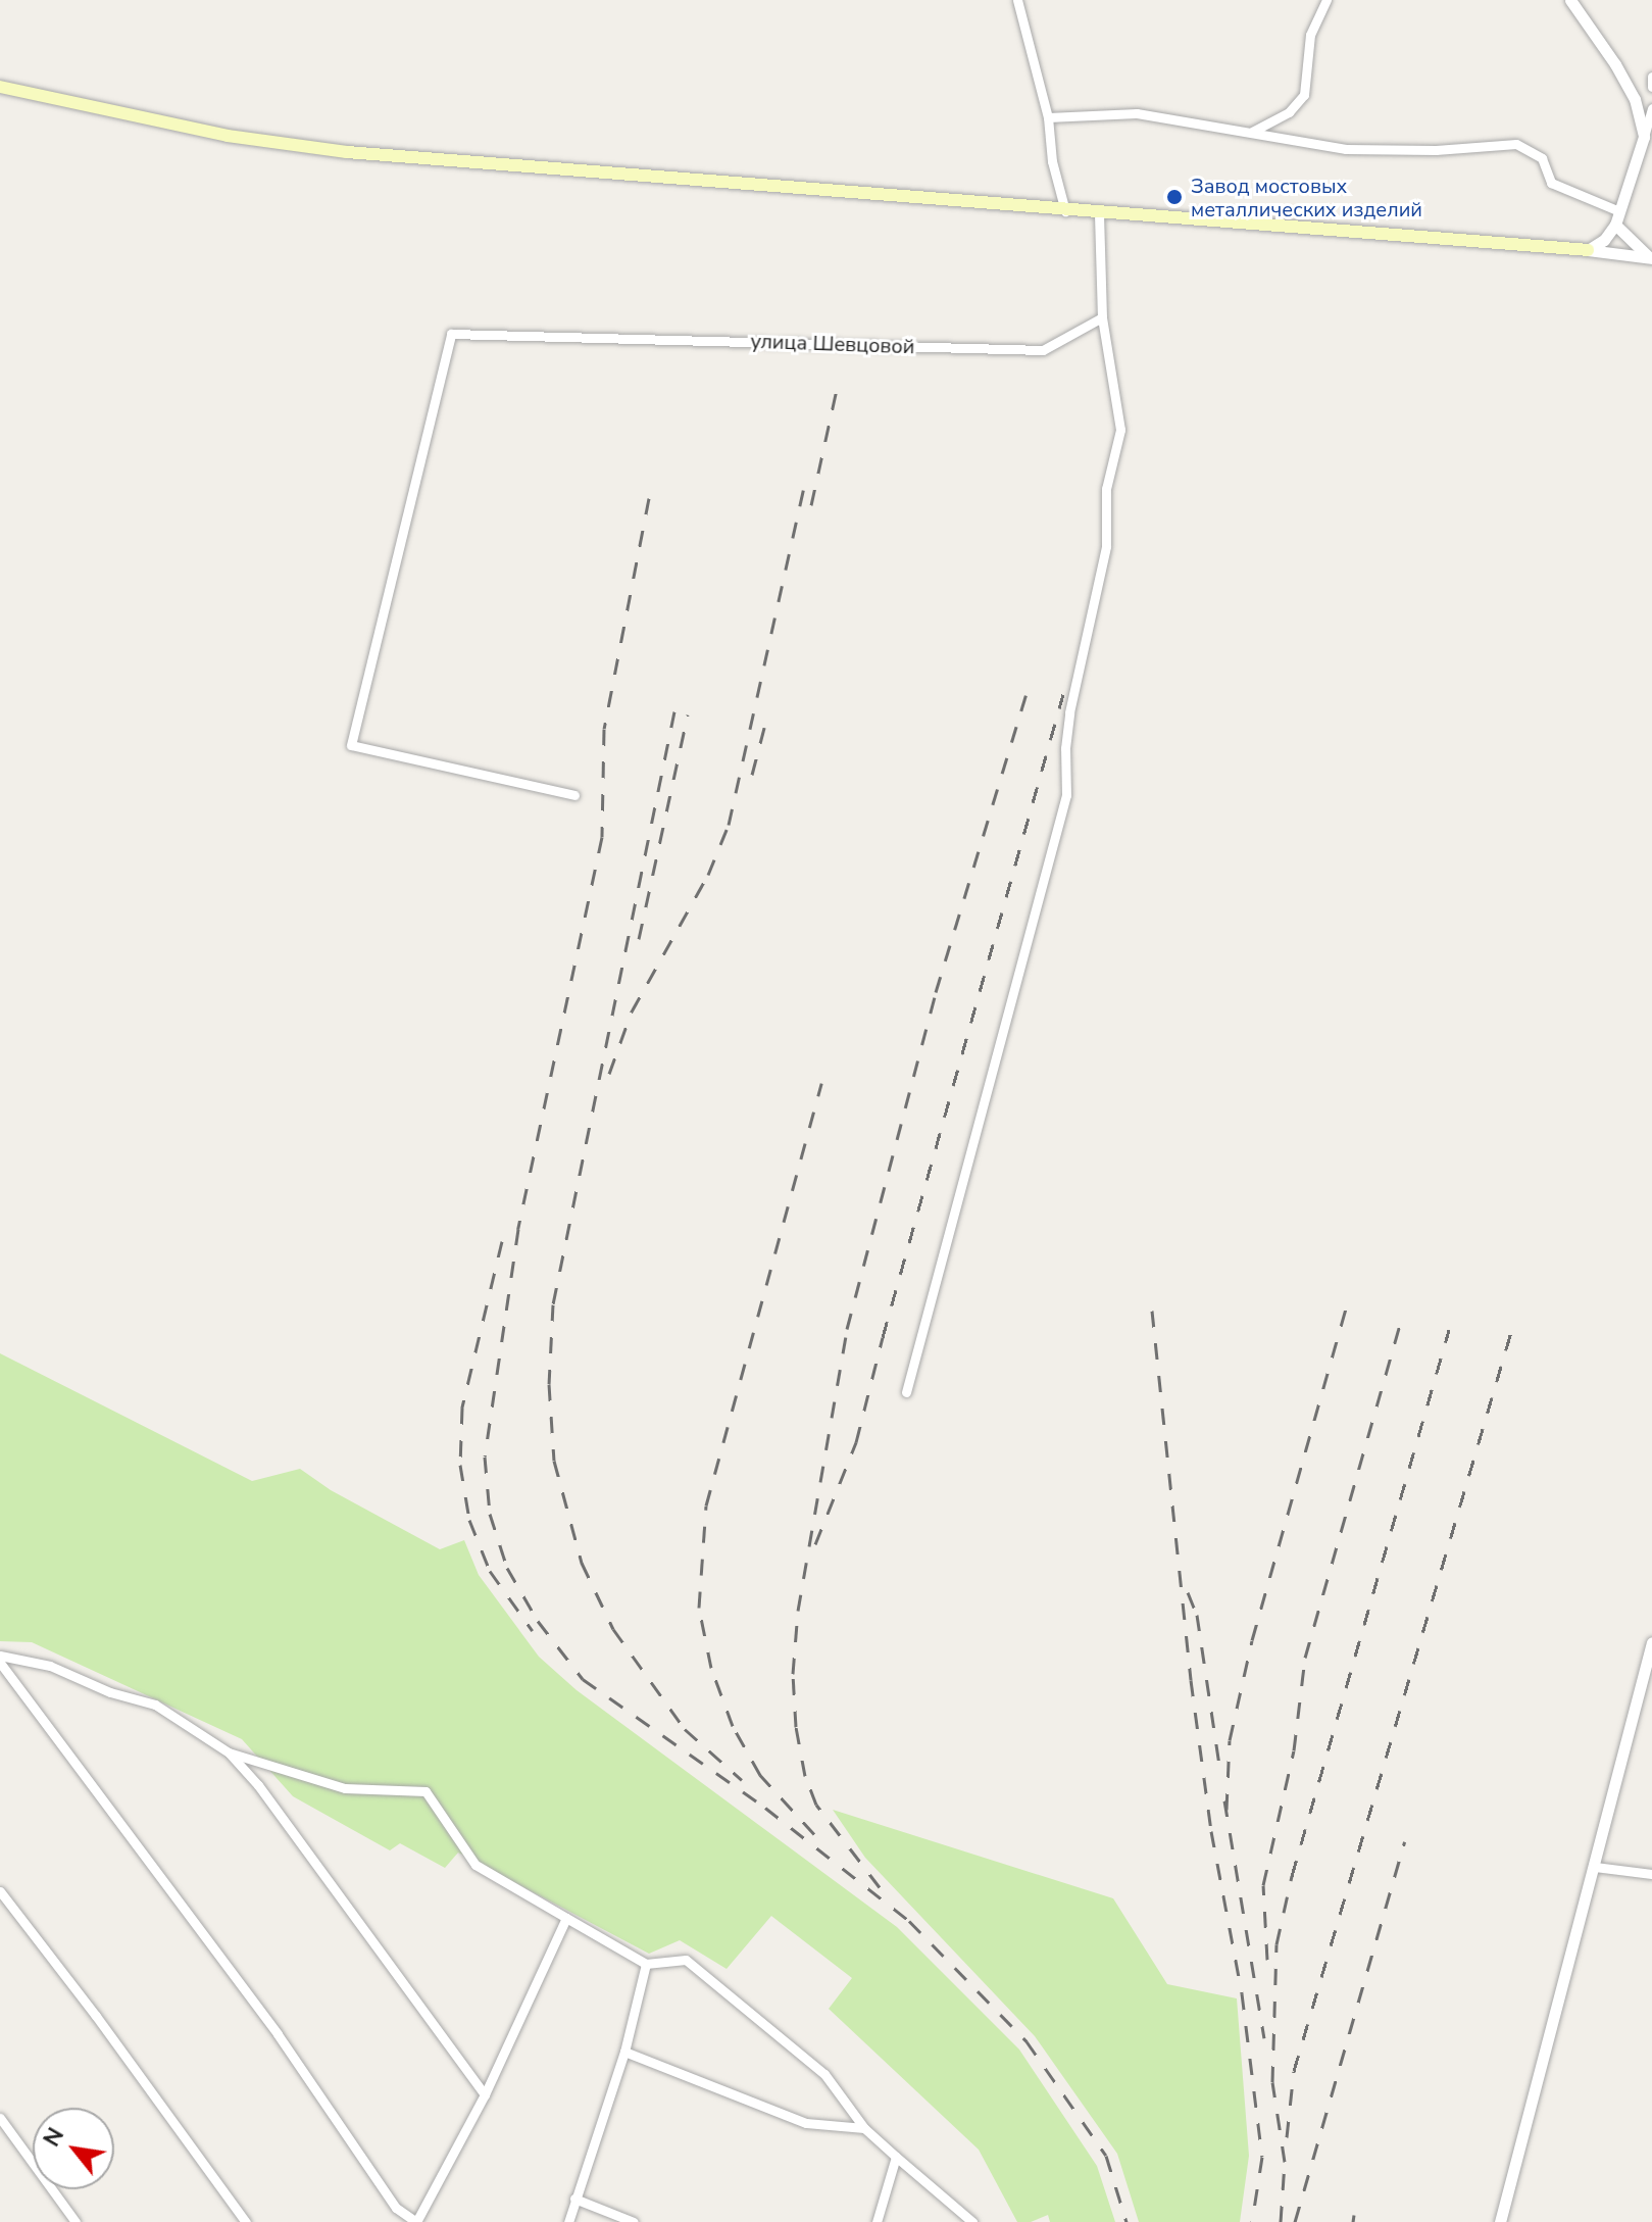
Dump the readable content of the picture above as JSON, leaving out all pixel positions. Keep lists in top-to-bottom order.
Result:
{
  "streets": {
    "street": ["улица Шевцовой"]
  },
  "places": ["Завод мостовых металлических изделий"],
  "north": "top left"
}
